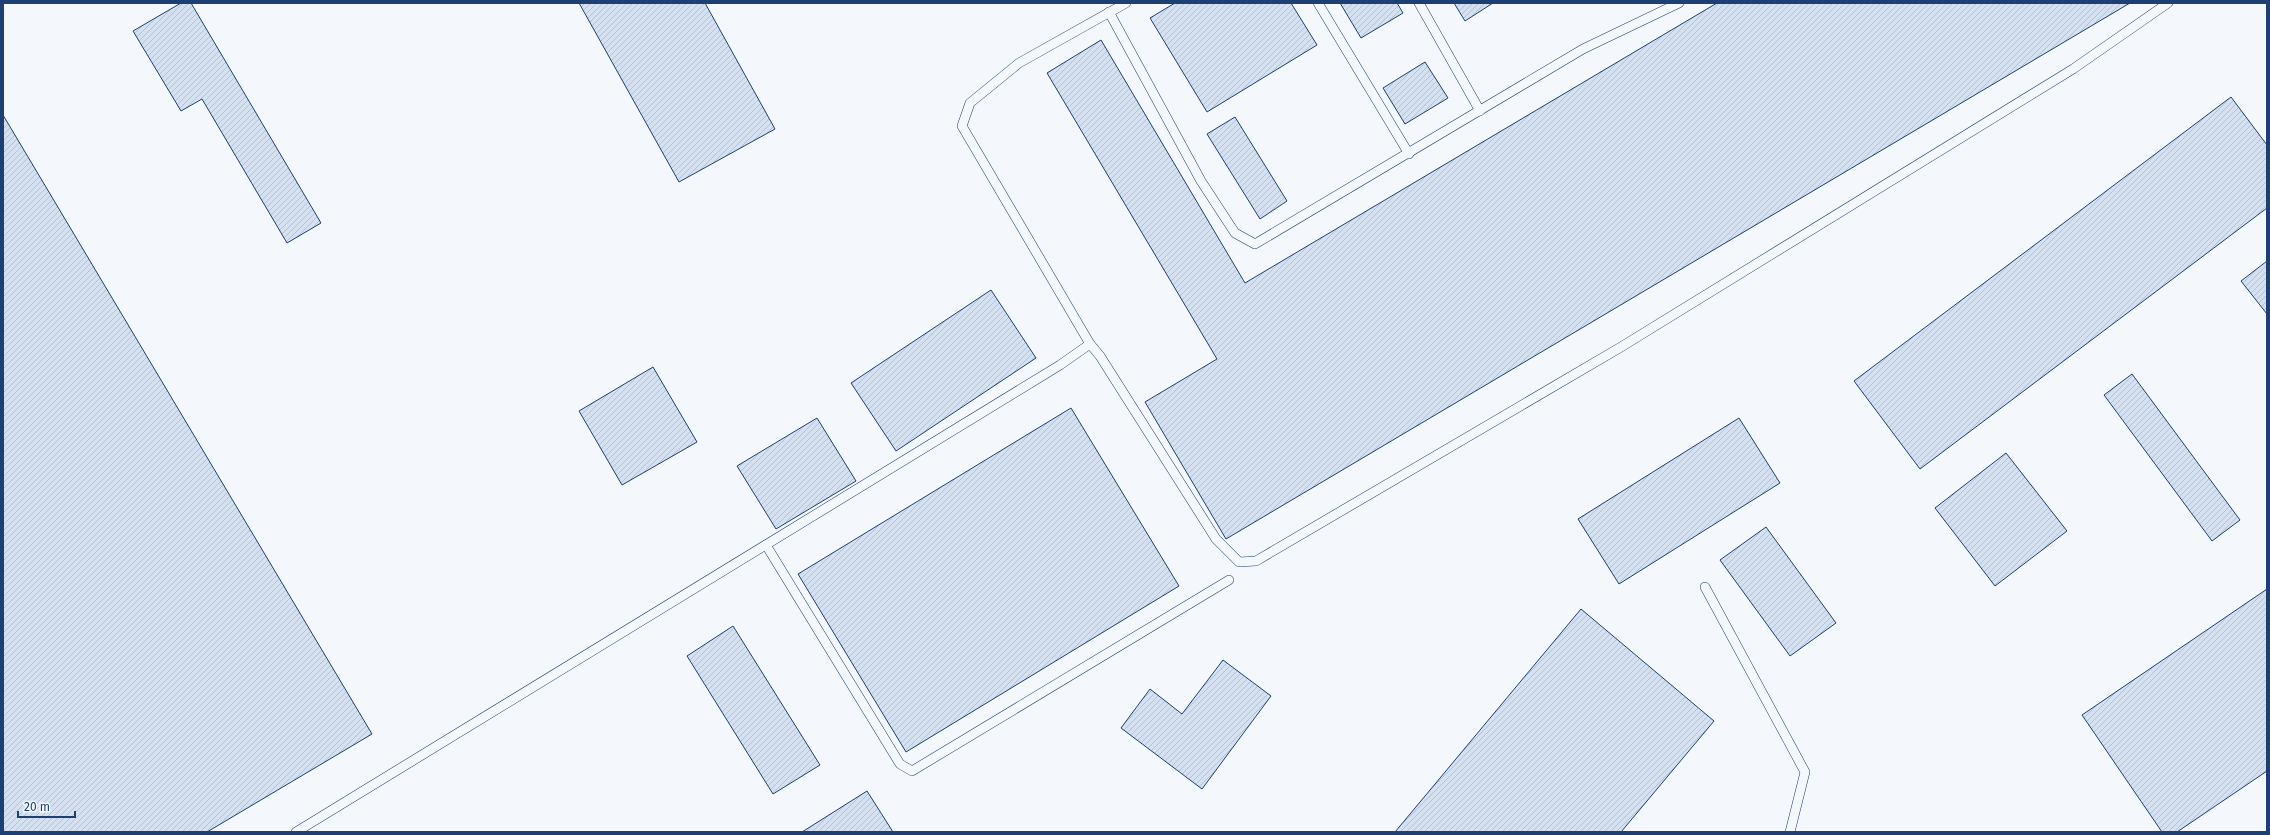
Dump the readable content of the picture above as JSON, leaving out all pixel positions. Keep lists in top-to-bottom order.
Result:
{
  "scale_bar": "20 m"
}
